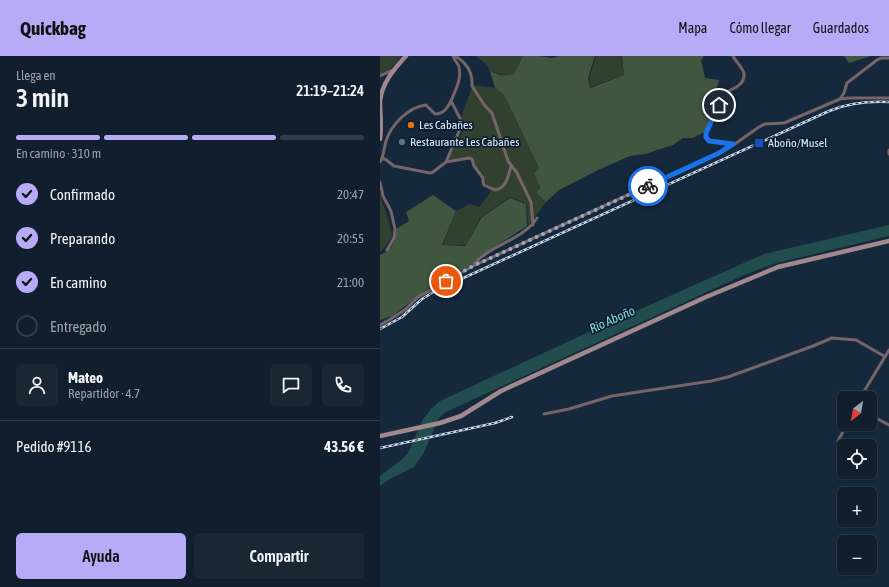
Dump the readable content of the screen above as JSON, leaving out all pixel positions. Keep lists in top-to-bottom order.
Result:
{
  "water": ["Rio Aboño"],
  "places": {
    "other": ["Les Cabañes", "Restaurante Les Cabañes"],
    "transit": ["Aboño/Musel"]
  },
  "north": "bottom left",
  "page": {
    "header": "Quickbag",
    "nav": ["Mapa", "Cómo llegar", "Guardados"],
    "heading": ["3 min", "Llega en", "21:19–21:24"],
    "panel": [
      "Mateo",
      "Repartidor · 4.7",
      "Pedido #9116",
      "43.56 €"
    ],
    "bar": "En camino · 310 m",
    "list": [
      ["Confirmado", "20:47"],
      ["Preparando", "20:55"],
      ["En camino", "21:00"],
      "Entregado"
    ],
    "map_buttons": ["+", "−"],
    "buttons": ["Ayuda", "Compartir"]
  }
}
